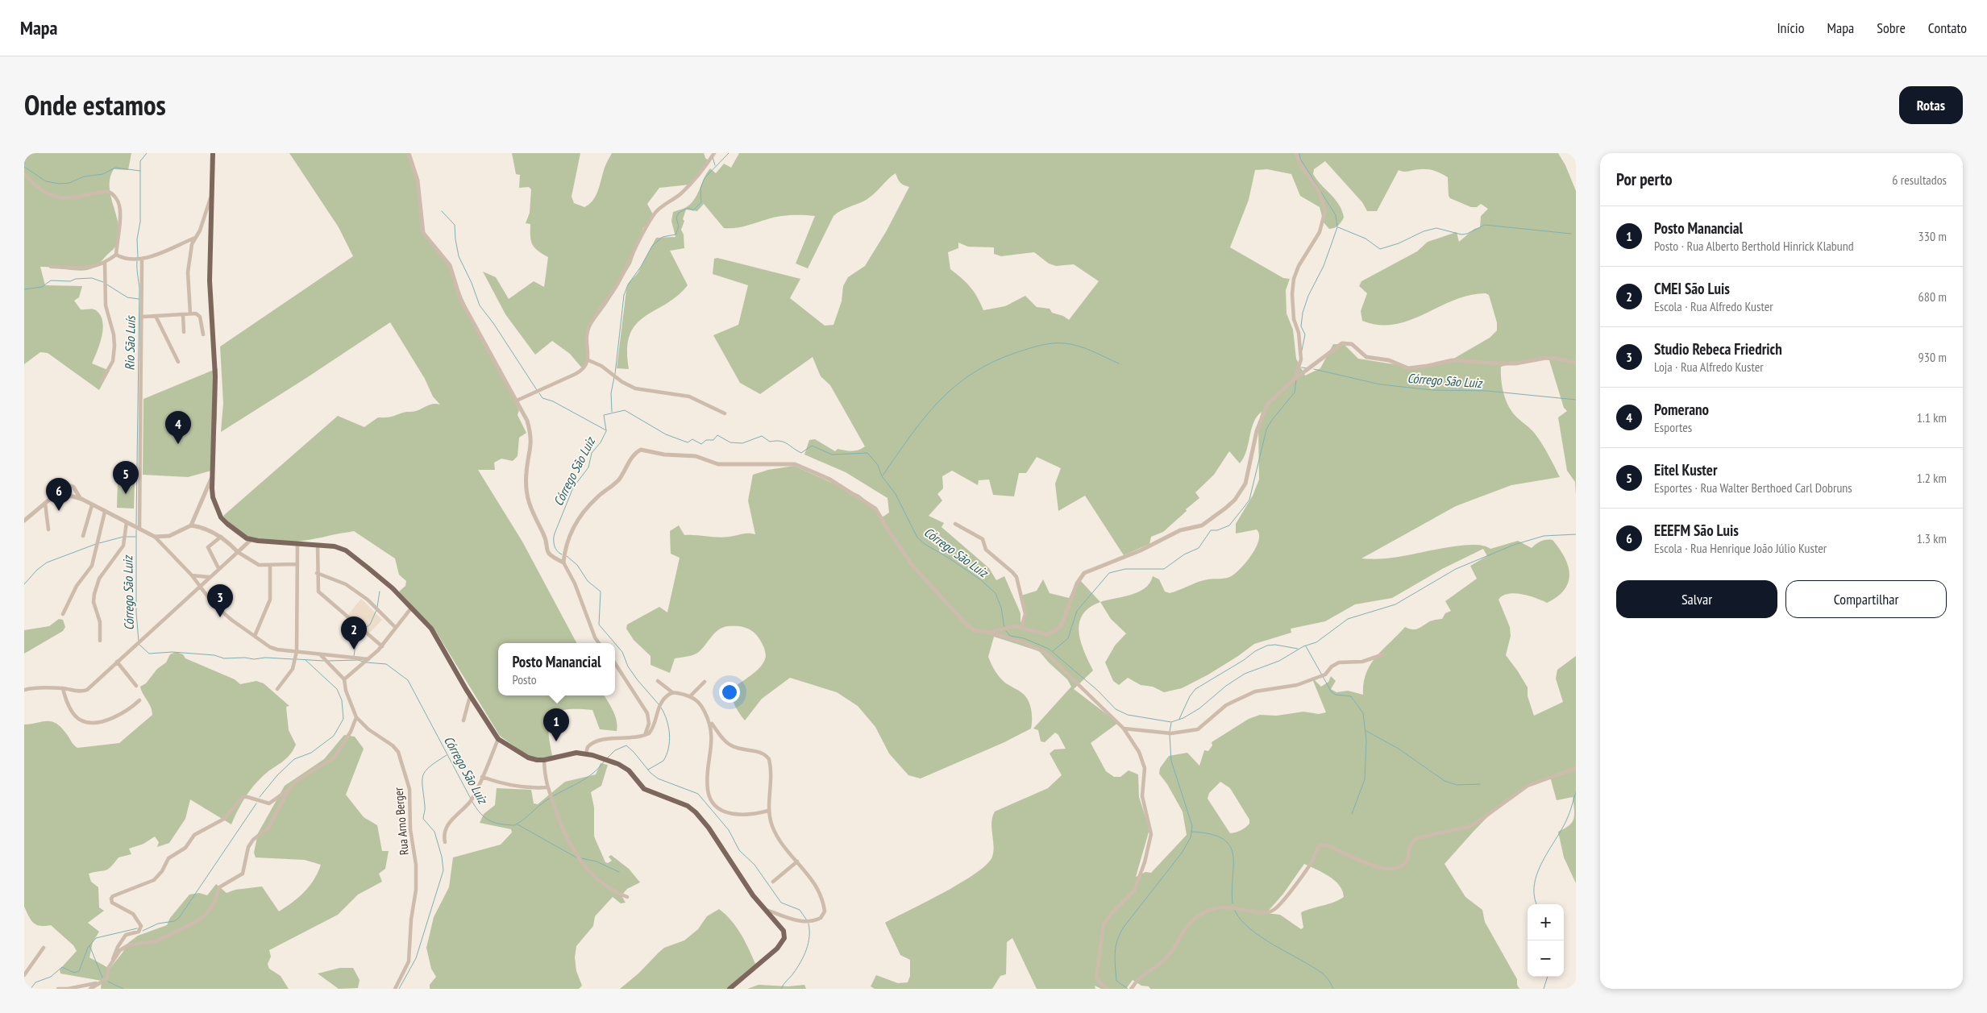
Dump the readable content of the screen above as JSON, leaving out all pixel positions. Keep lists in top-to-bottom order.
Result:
{
  "streets": {
    "street": ["Rua Arno Berger"]
  },
  "water": ["Rio São Luís", "Córrego São Luiz"],
  "page": {
    "header": "Mapa",
    "nav": [
      "Início",
      "Mapa",
      "Sobre",
      "Contato"
    ],
    "title": "Onde estamos",
    "buttons": [
      "Rotas",
      ["Salvar", "Compartilhar"]
    ],
    "heading": ["Por perto", "6 resultados"],
    "list": [
      {
        "mark": "1",
        "name": "Posto Manancial",
        "note": "Posto · Rua Alberto Berthold Hinrick Klabund",
        "value": "330 m"
      },
      {
        "mark": "2",
        "name": "CMEI São Luis",
        "note": "Escola · Rua Alfredo Kuster",
        "value": "680 m"
      },
      {
        "mark": "3",
        "name": "Studio Rebeca Friedrich",
        "note": "Loja · Rua Alfredo Kuster",
        "value": "930 m"
      },
      {
        "mark": "4",
        "name": "Pomerano",
        "note": "Esportes",
        "value": "1.1 km"
      },
      {
        "mark": "5",
        "name": "Eitel Kuster",
        "note": "Esportes · Rua Walter Berthoed Carl Dobruns",
        "value": "1.2 km"
      },
      {
        "mark": "6",
        "name": "EEEFM São Luis",
        "note": "Escola · Rua Henrique João Júlio Kuster",
        "value": "1.3 km"
      }
    ],
    "pins": [
      "4",
      "5",
      "6",
      "3",
      "2",
      "1"
    ],
    "popup": ["Posto Manancial", "Posto"],
    "map_buttons": ["+", "−"]
  }
}
